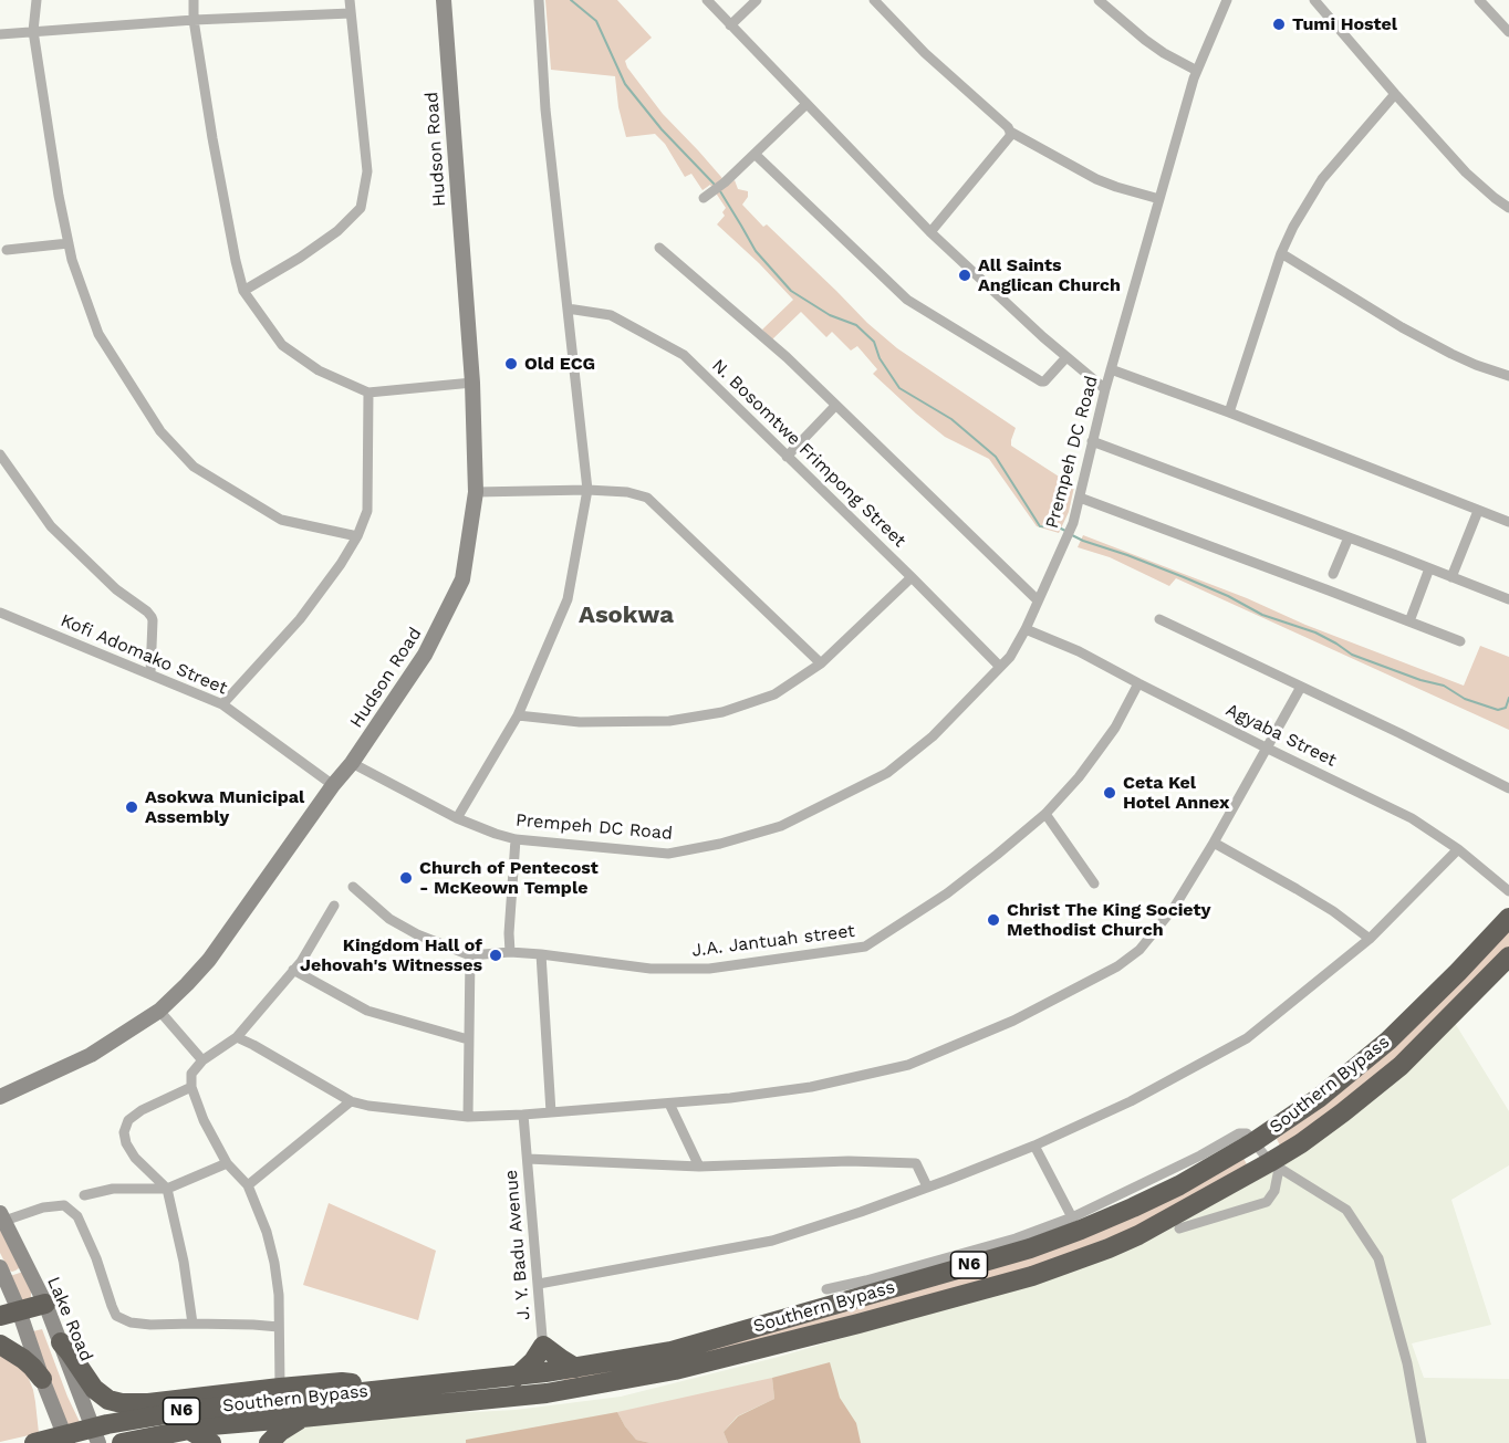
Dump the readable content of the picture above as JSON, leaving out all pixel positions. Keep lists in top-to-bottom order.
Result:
{
  "streets": {
    "highway": ["Southern Bypass", "N6"],
    "street": [
      "Hudson Road",
      "Prempeh DC Road",
      "N. Bosomtwe Frimpong Street",
      "Kofi Adomako Street",
      "Agyaba Street",
      "J.A. Jantuah street",
      "J. Y. Badu Avenue",
      "Lake Road"
    ]
  },
  "crossings": [
    ["Hudson Road", "Prempeh DC Road"],
    ["Hudson Road", "Kofi Adomako Street"],
    ["Prempeh DC Road", "N. Bosomtwe Frimpong Street"],
    ["Prempeh DC Road", "Agyaba Street"],
    ["Agyaba Street", "J.A. Jantuah street"],
    ["Southern Bypass", "J. Y. Badu Avenue"]
  ],
  "districts": ["Asokwa"],
  "places": [
    "Tumi Hostel",
    "All Saints Anglican Church",
    "Old ECG",
    "Ceta Kel Hotel Annex",
    "Asokwa Municipal Assembly",
    "Church of Pentecost - McKeown Temple",
    "Christ The King Society Methodist Church",
    "Kingdom Hall of Jehovah's Witnesses"
  ]
}
